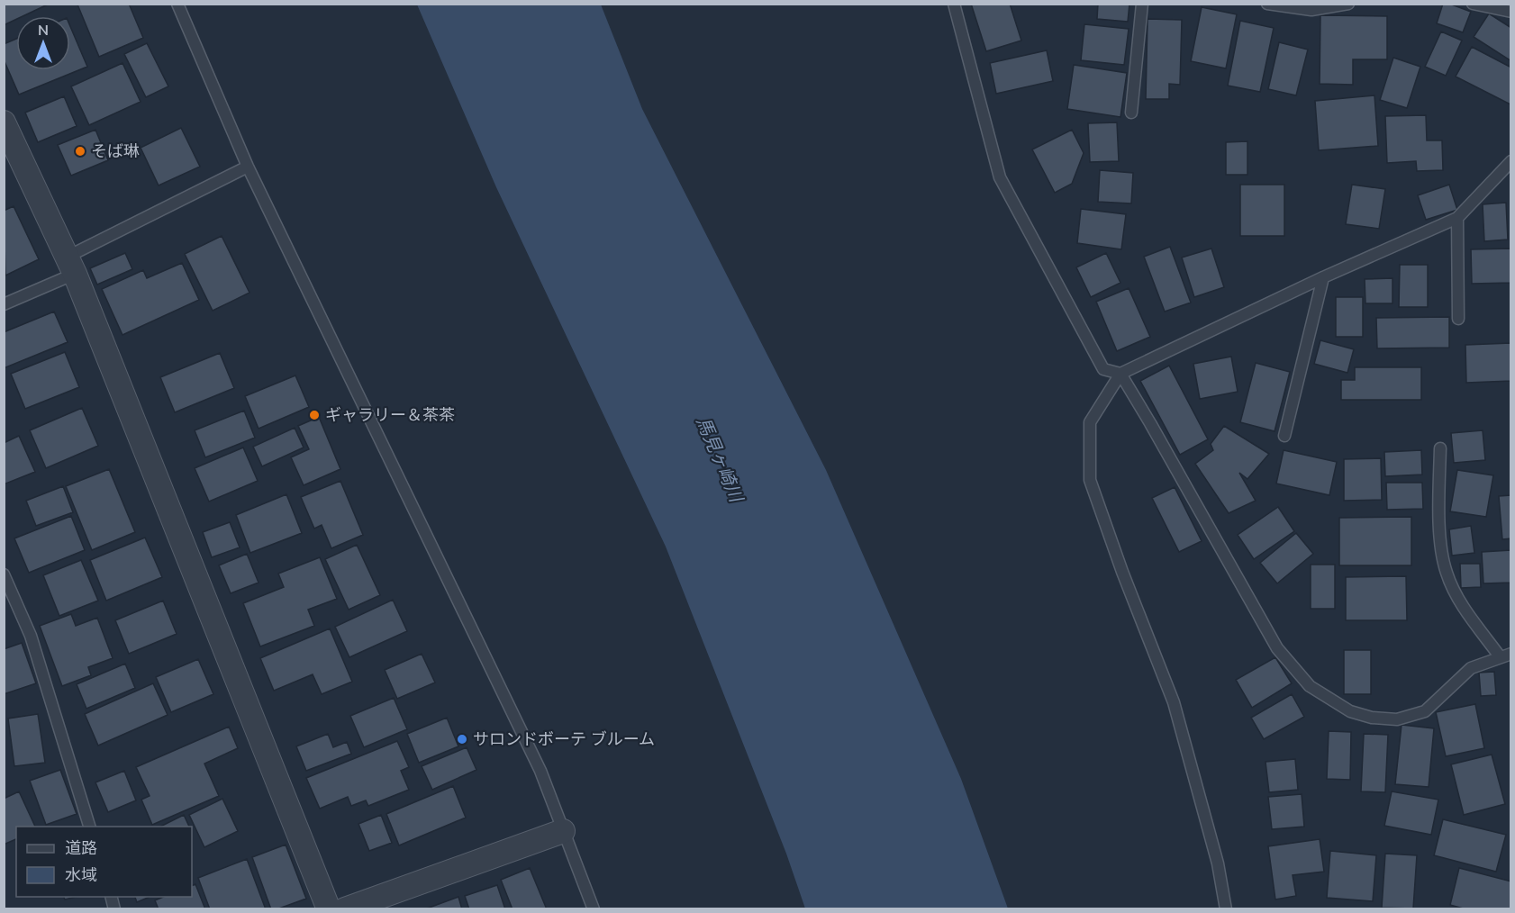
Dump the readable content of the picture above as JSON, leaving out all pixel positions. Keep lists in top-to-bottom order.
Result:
{
  "water": ["馬見ヶ崎川"],
  "places": ["そば琳", "ギャラリー＆茶茶", "サロンドボーテ ブルーム"],
  "legend": ["道路", "水域"],
  "north": "top"
}
